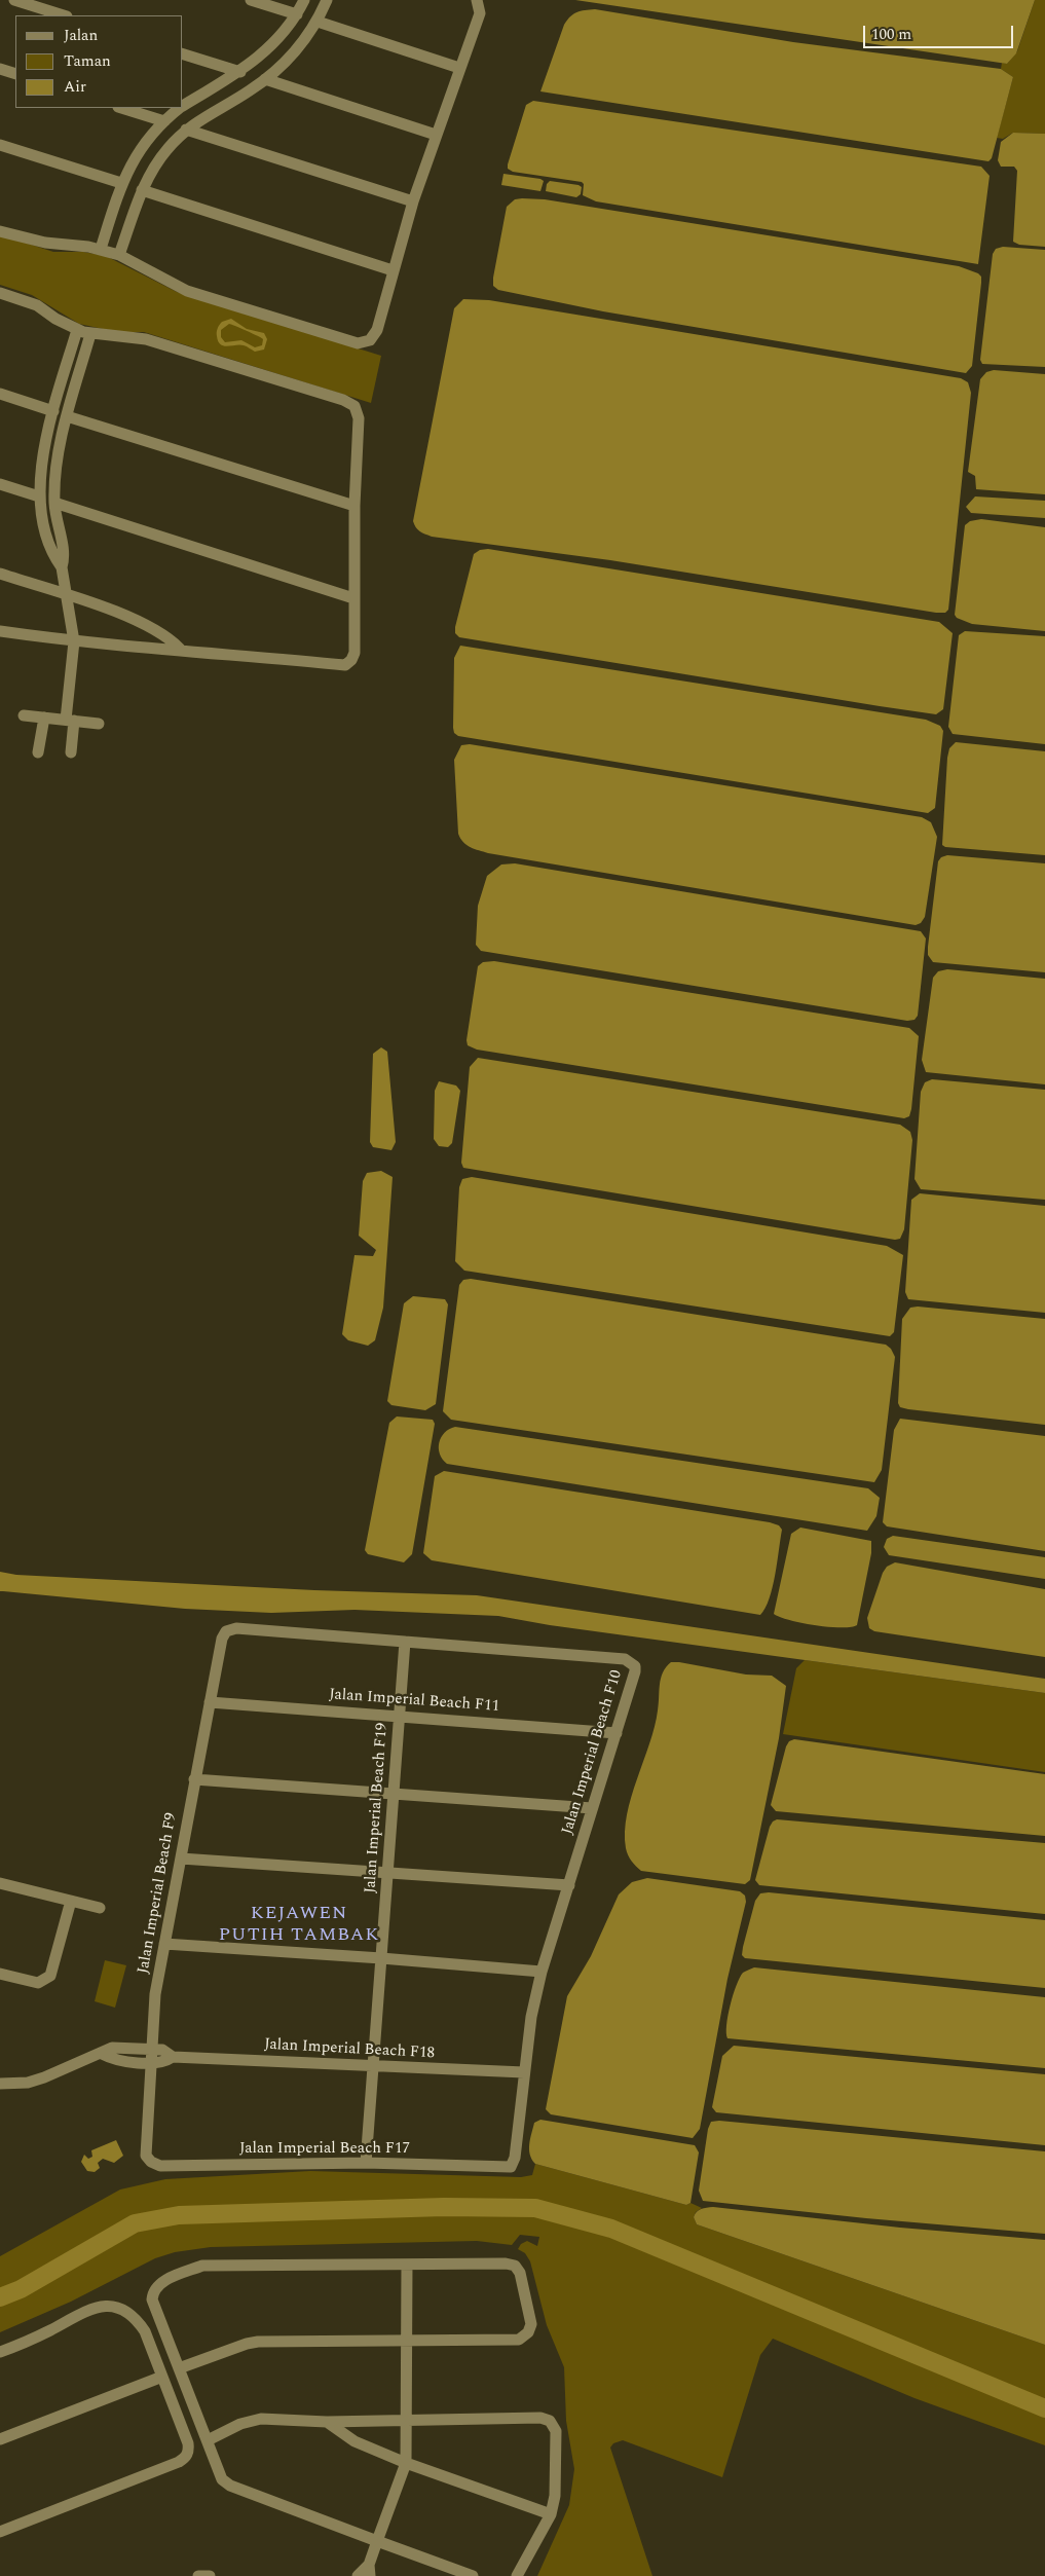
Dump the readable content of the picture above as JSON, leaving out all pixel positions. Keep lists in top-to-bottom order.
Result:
{
  "streets": {
    "street": [
      "Jalan Imperial Beach F11",
      "Jalan Imperial Beach F10",
      "Jalan Imperial Beach F19",
      "Jalan Imperial Beach F9",
      "Jalan Imperial Beach F18",
      "Jalan Imperial Beach F17"
    ]
  },
  "crossings": [
    ["Jalan Imperial Beach F11", "Jalan Imperial Beach F10"],
    ["Jalan Imperial Beach F11", "Jalan Imperial Beach F19"],
    ["Jalan Imperial Beach F11", "Jalan Imperial Beach F9"],
    ["Jalan Imperial Beach F10", "Jalan Imperial Beach F19"],
    ["Jalan Imperial Beach F10", "Jalan Imperial Beach F9"],
    ["Jalan Imperial Beach F10", "Jalan Imperial Beach F18"],
    ["Jalan Imperial Beach F10", "Jalan Imperial Beach F17"],
    ["Jalan Imperial Beach F19", "Jalan Imperial Beach F18"],
    ["Jalan Imperial Beach F19", "Jalan Imperial Beach F17"],
    ["Jalan Imperial Beach F9", "Jalan Imperial Beach F17"]
  ],
  "districts": ["KEJAWEN PUTIH TAMBAK"],
  "legend": ["Jalan", "Taman", "Air"],
  "scale_bar": "100 m"
}
